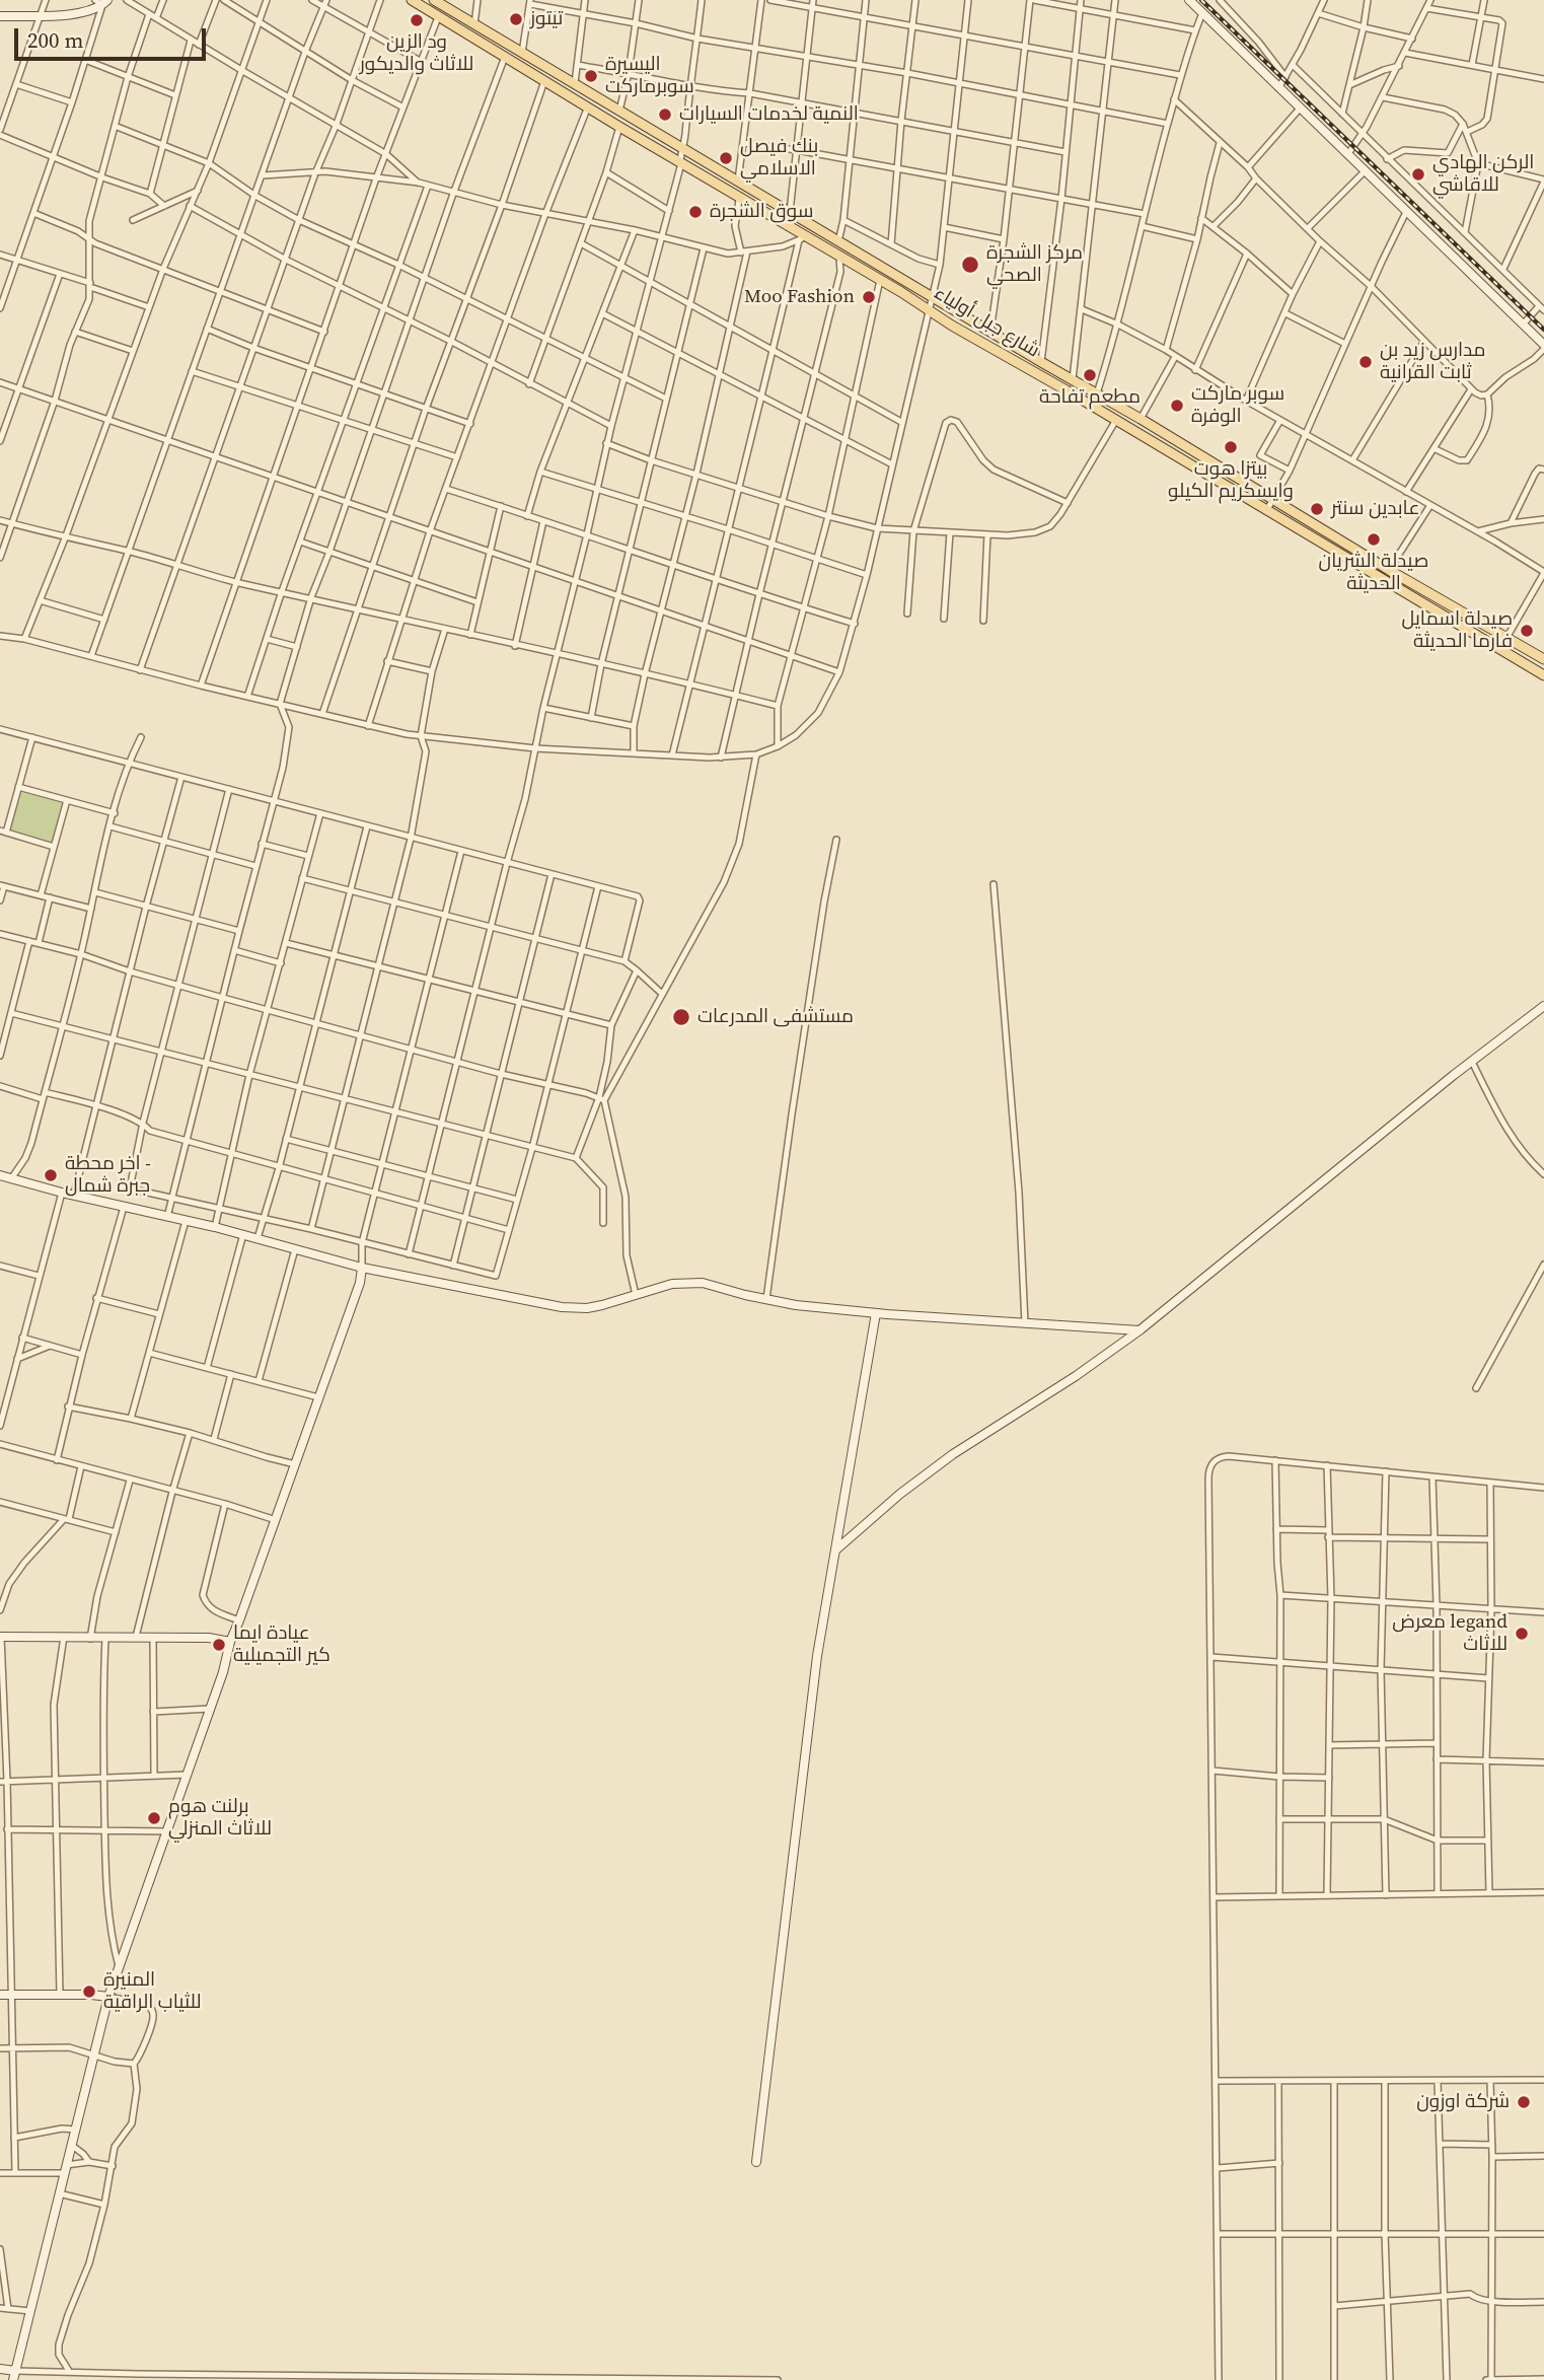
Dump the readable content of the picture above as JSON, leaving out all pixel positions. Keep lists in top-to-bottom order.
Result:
{
  "streets": {
    "main road": ["شارع جبل أولياء"]
  },
  "places": [
    "تيتوز",
    "ود الزين للاثاث والديكور",
    "اليسيرة سوبرماركت",
    "النمية لخدمات السيارات",
    "بنك فيصل الاسلامي",
    "الركن الهادي للاقاشي",
    "سوق الشجرة",
    "مركز الشجرة الصحي",
    "Moo Fashion",
    "مدارس زيد بن ثابت القرانية",
    "مطعم تفاحة",
    "سوبر ماركت الوفرة",
    "بيتزا هوت وايسكريم الكيلو",
    "عابدين سنتر",
    "صيدلة الشريان الحديثة",
    "صيدلة اسمايل فارما الحديثة",
    "مستشفى المدرعات",
    "اخر محطة - جبرة شمال",
    "معرض legand للاثاث",
    "عيادة ايما كير التجميلية",
    "برلنت هوم للاثاث المنزلي",
    "المنيرة للثياب الراقية",
    "شركة اوزون"
  ],
  "scale_bar": "200 m"
}
